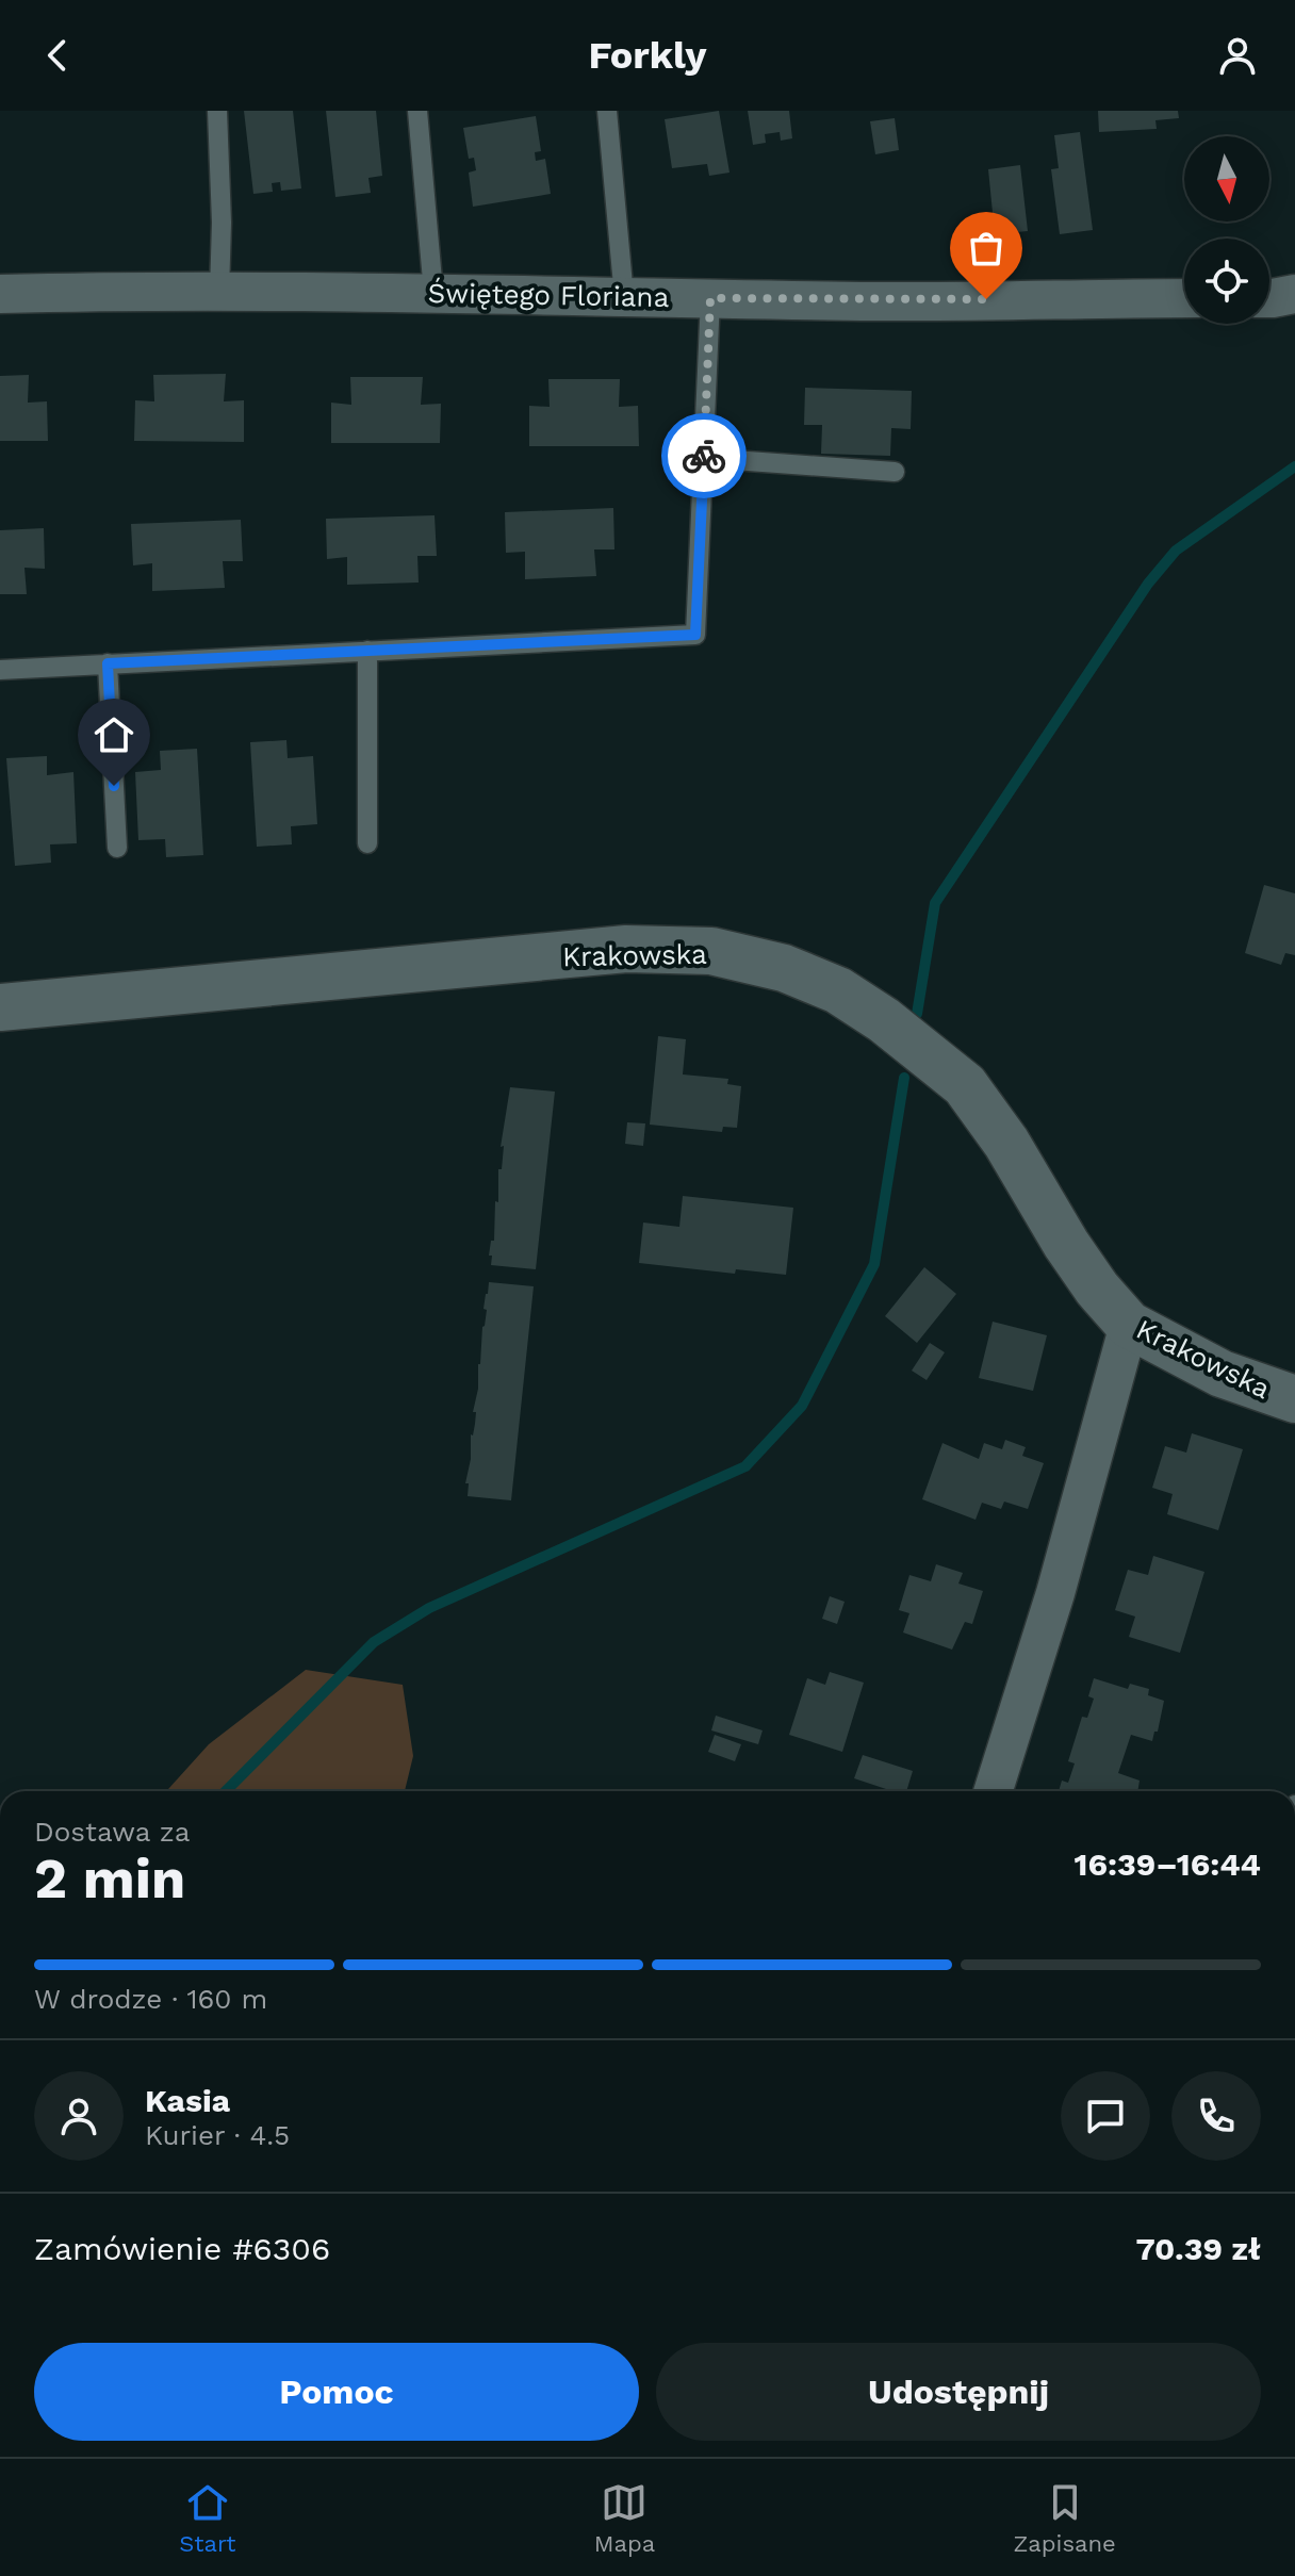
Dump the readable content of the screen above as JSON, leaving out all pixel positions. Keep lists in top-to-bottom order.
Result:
{
  "streets": {
    "street": ["Świętego Floriana", "Krakowska"]
  },
  "north": "bottom",
  "page": {
    "header": "Forkly",
    "heading": ["2 min", "Dostawa za", "16:39–16:44"],
    "panel": [
      "Kasia",
      "Kurier · 4.5",
      "Zamówienie #6306",
      "70.39 zł"
    ],
    "bar": "W drodze · 160 m",
    "buttons": ["Pomoc", "Udostępnij"],
    "tabs": ["Start", "Mapa", "Zapisane"]
  }
}
